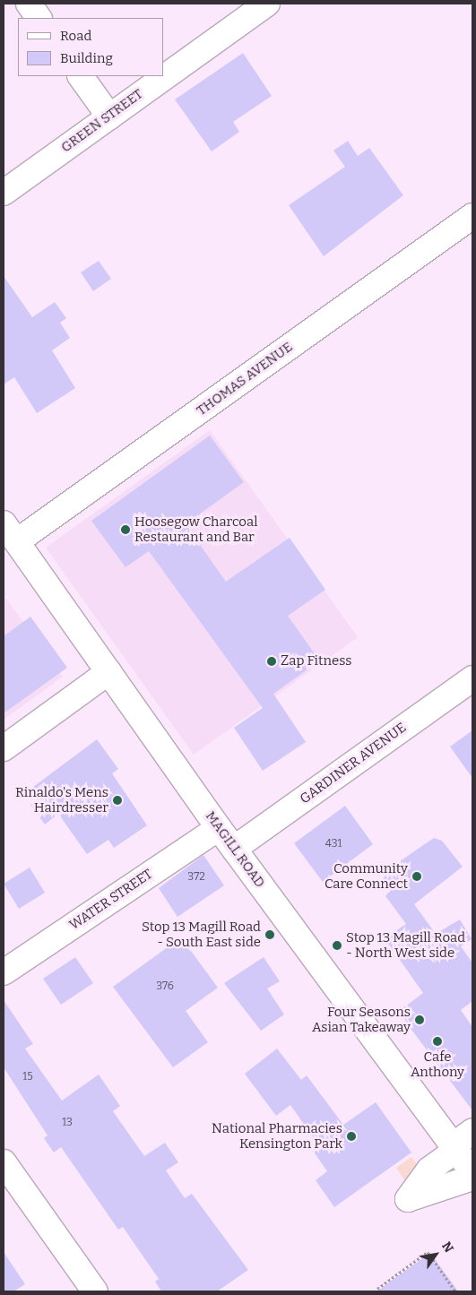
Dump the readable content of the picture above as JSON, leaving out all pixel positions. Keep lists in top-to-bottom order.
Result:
{
  "streets": {
    "street": [
      "GREEN STREET",
      "THOMAS AVENUE",
      "GARDINER AVENUE",
      "MAGILL ROAD",
      "WATER STREET"
    ]
  },
  "crossings": [
    ["THOMAS AVENUE", "MAGILL ROAD"],
    ["GARDINER AVENUE", "MAGILL ROAD"],
    ["MAGILL ROAD", "WATER STREET"]
  ],
  "places": [
    "Hoosegow Charcoal Restaurant and Bar",
    "Zap Fitness",
    "Rinaldo's Mens Hairdresser",
    "Community Care Connect",
    "Stop 13 Magill Road - South East side",
    "Stop 13 Magill Road - North West side",
    "Four Seasons Asian Takeaway",
    "Cafe Anthony",
    "National Pharmacies Kensington Park"
  ],
  "house_numbers": [
    "431",
    "372",
    "376",
    "15",
    "13"
  ],
  "legend": ["Road", "Building"],
  "north": "top right"
}
